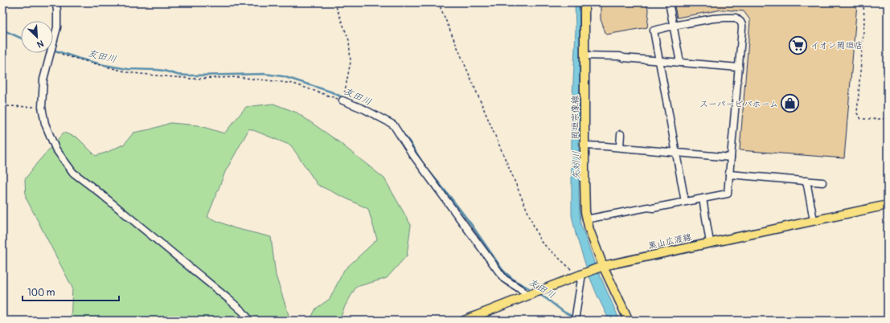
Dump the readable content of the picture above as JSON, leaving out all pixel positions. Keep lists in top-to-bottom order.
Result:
{
  "streets": {
    "main road": ["岡垣宗像線", "黒山広渡線"]
  },
  "crossings": [
    ["岡垣宗像線", "黒山広渡線"]
  ],
  "water": ["友田川", "矢矧川"],
  "places": {
    "supermarket": ["イオン岡垣店"],
    "shop": ["スーパービバホーム"]
  },
  "scale_bar": "100 m",
  "north": "bottom right"
}
